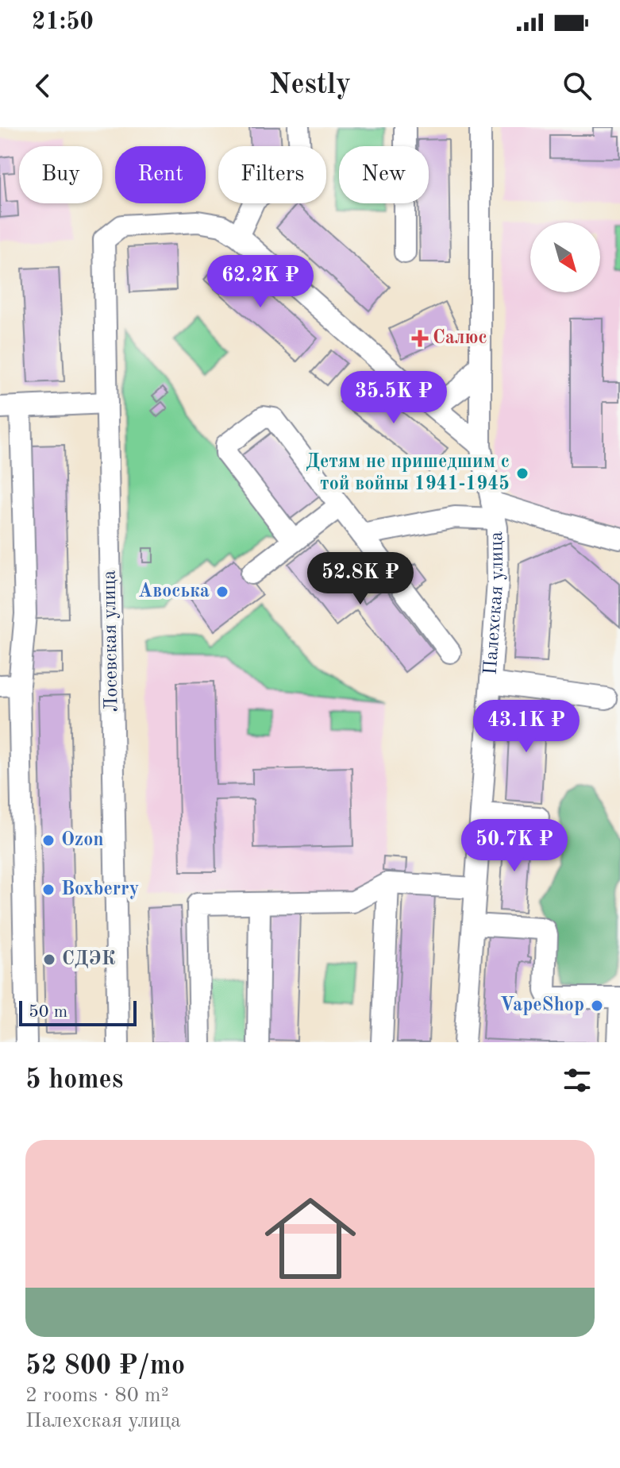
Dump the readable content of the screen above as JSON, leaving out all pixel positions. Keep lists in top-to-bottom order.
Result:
{
  "streets": {
    "street": ["Палехская улица", "Лосевская улица"]
  },
  "places": {
    "health": ["Салюс"],
    "other": [
      "Детям не пришедшим с той войны 1941-1945",
      "Авоська",
      "Ozon",
      "Boxberry",
      "СДЭК",
      "VapeShop"
    ]
  },
  "scale_bar": "50 m",
  "north": "bottom right",
  "page": {
    "status": "21:50",
    "header": "Nestly",
    "chip": [
      "Buy",
      "Rent",
      "Filters",
      "New"
    ],
    "price": [
      "62.2K ₽",
      "35.5K ₽",
      "52.8K ₽",
      "43.1K ₽",
      "50.7K ₽"
    ],
    "scale": "50 m",
    "heading": "5 homes",
    "list": [
      {
        "name": "52 800 ₽/mo",
        "note": "2 rooms · 80 m² · Палехская улица"
      }
    ]
  }
}
